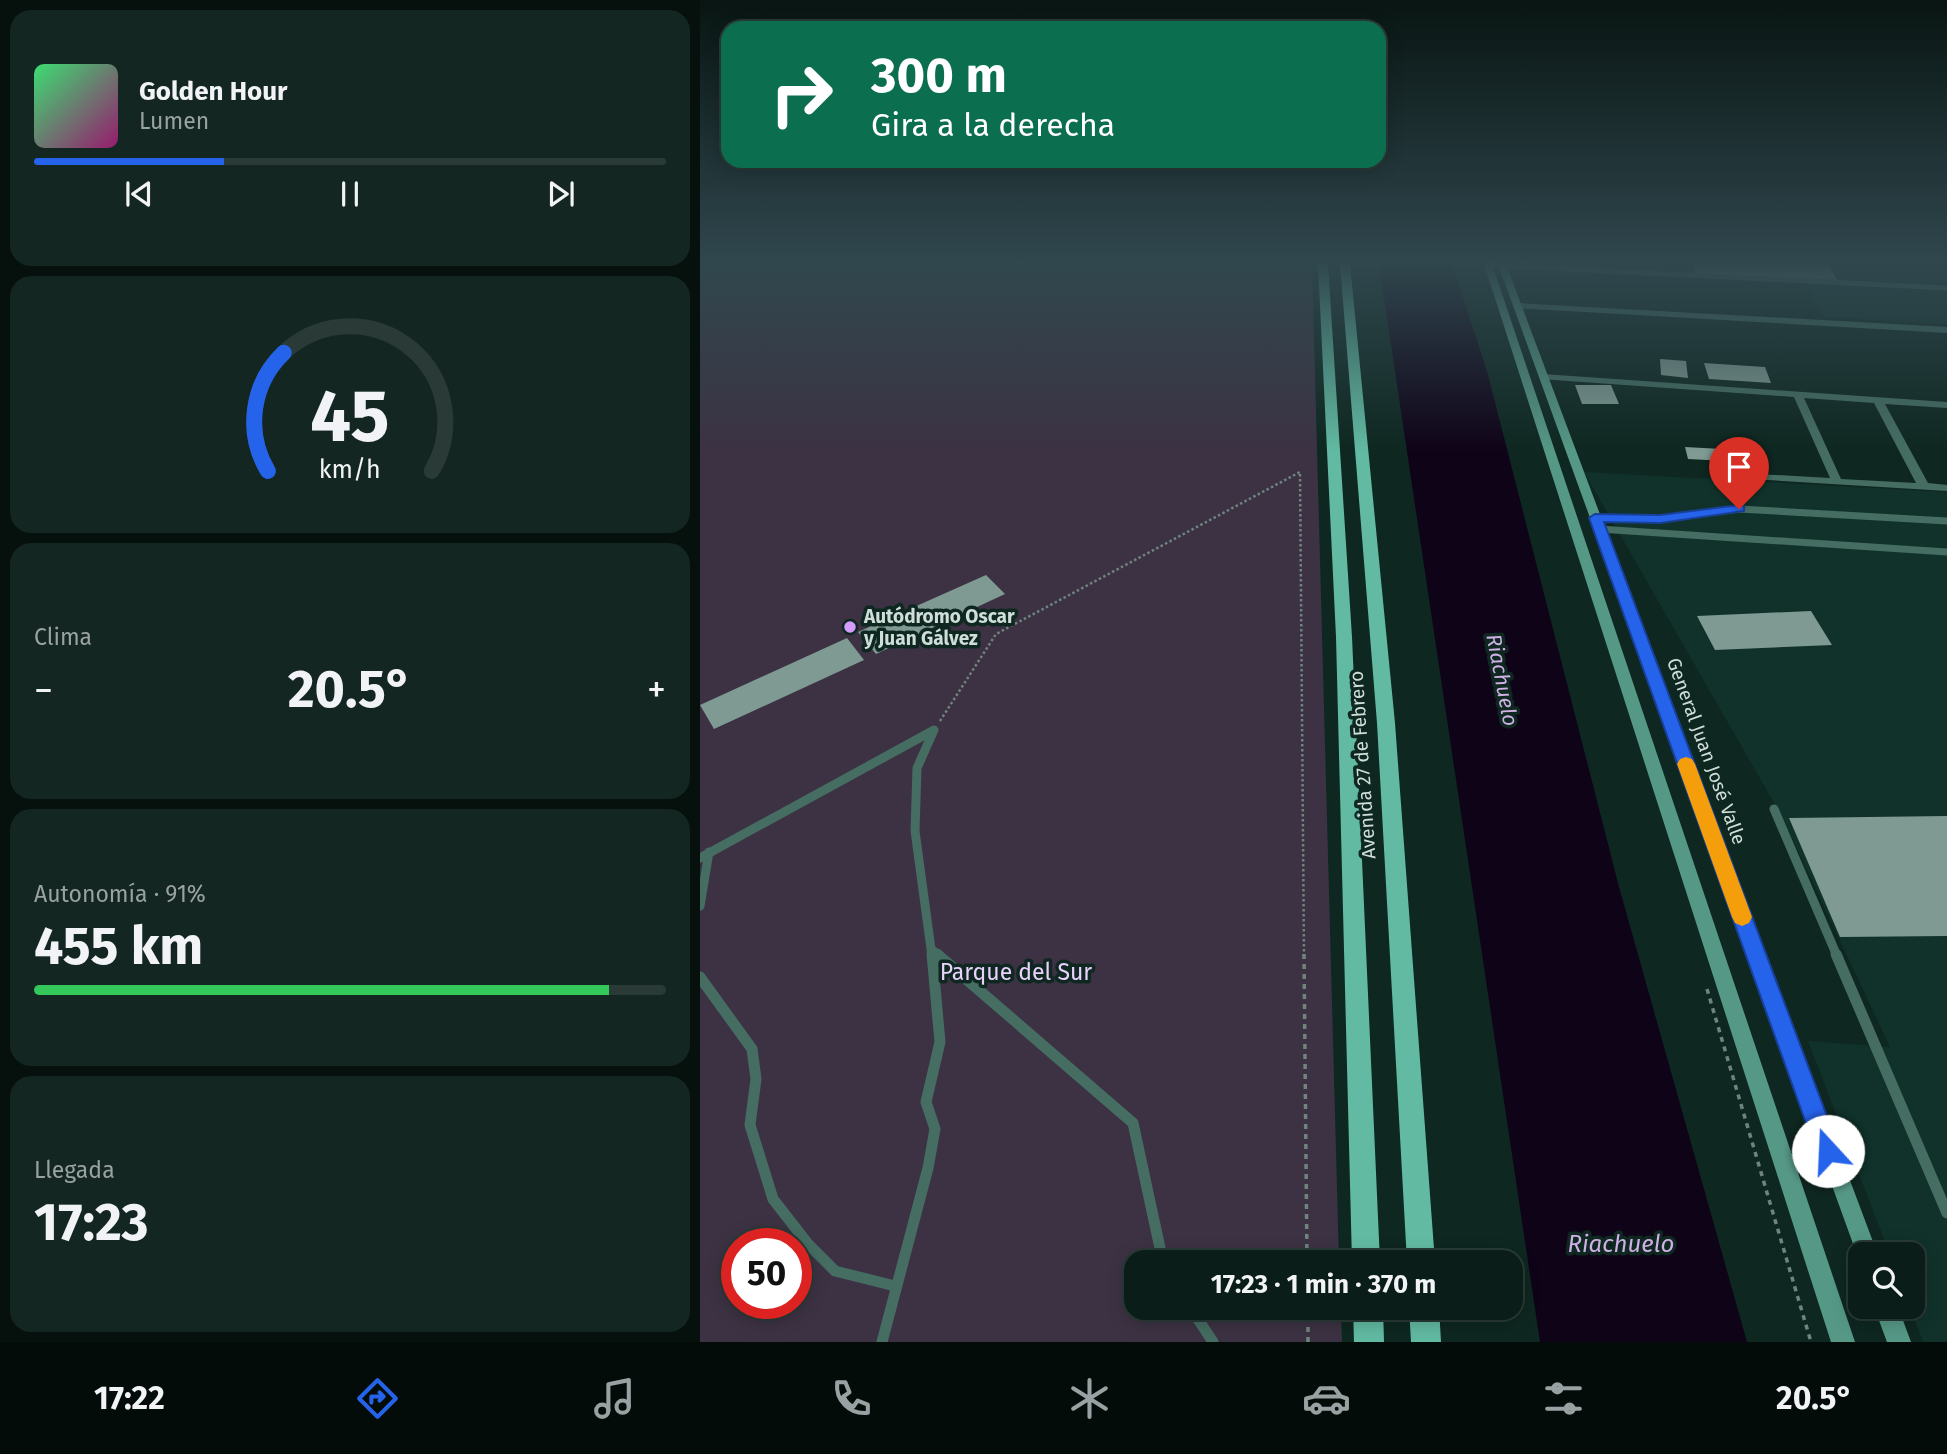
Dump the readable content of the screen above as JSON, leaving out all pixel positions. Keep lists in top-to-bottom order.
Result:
{
  "streets": {
    "main road": ["General Juan José Valle", "Avenida 27 de Febrero"]
  },
  "water": ["Riachuelo"],
  "parks": ["Parque del Sur"],
  "places": ["Autódromo Oscar y Juan Gálvez"],
  "page": {
    "turn": ["300 m", "Gira a la derecha"],
    "song": ["Golden Hour", "Lumen"],
    "tile": [
      "Clima",
      ["Autonomía · 91%", "455 km"],
      ["Llegada", "17:23"]
    ],
    "heat": ["−", "20.5°", "+"],
    "limit": "50",
    "trip": "17:23 · 1 min · 370 m",
    "tabs": ["17:22", "20.5°"],
    "gauge": ["45", "km/h"]
  }
}
